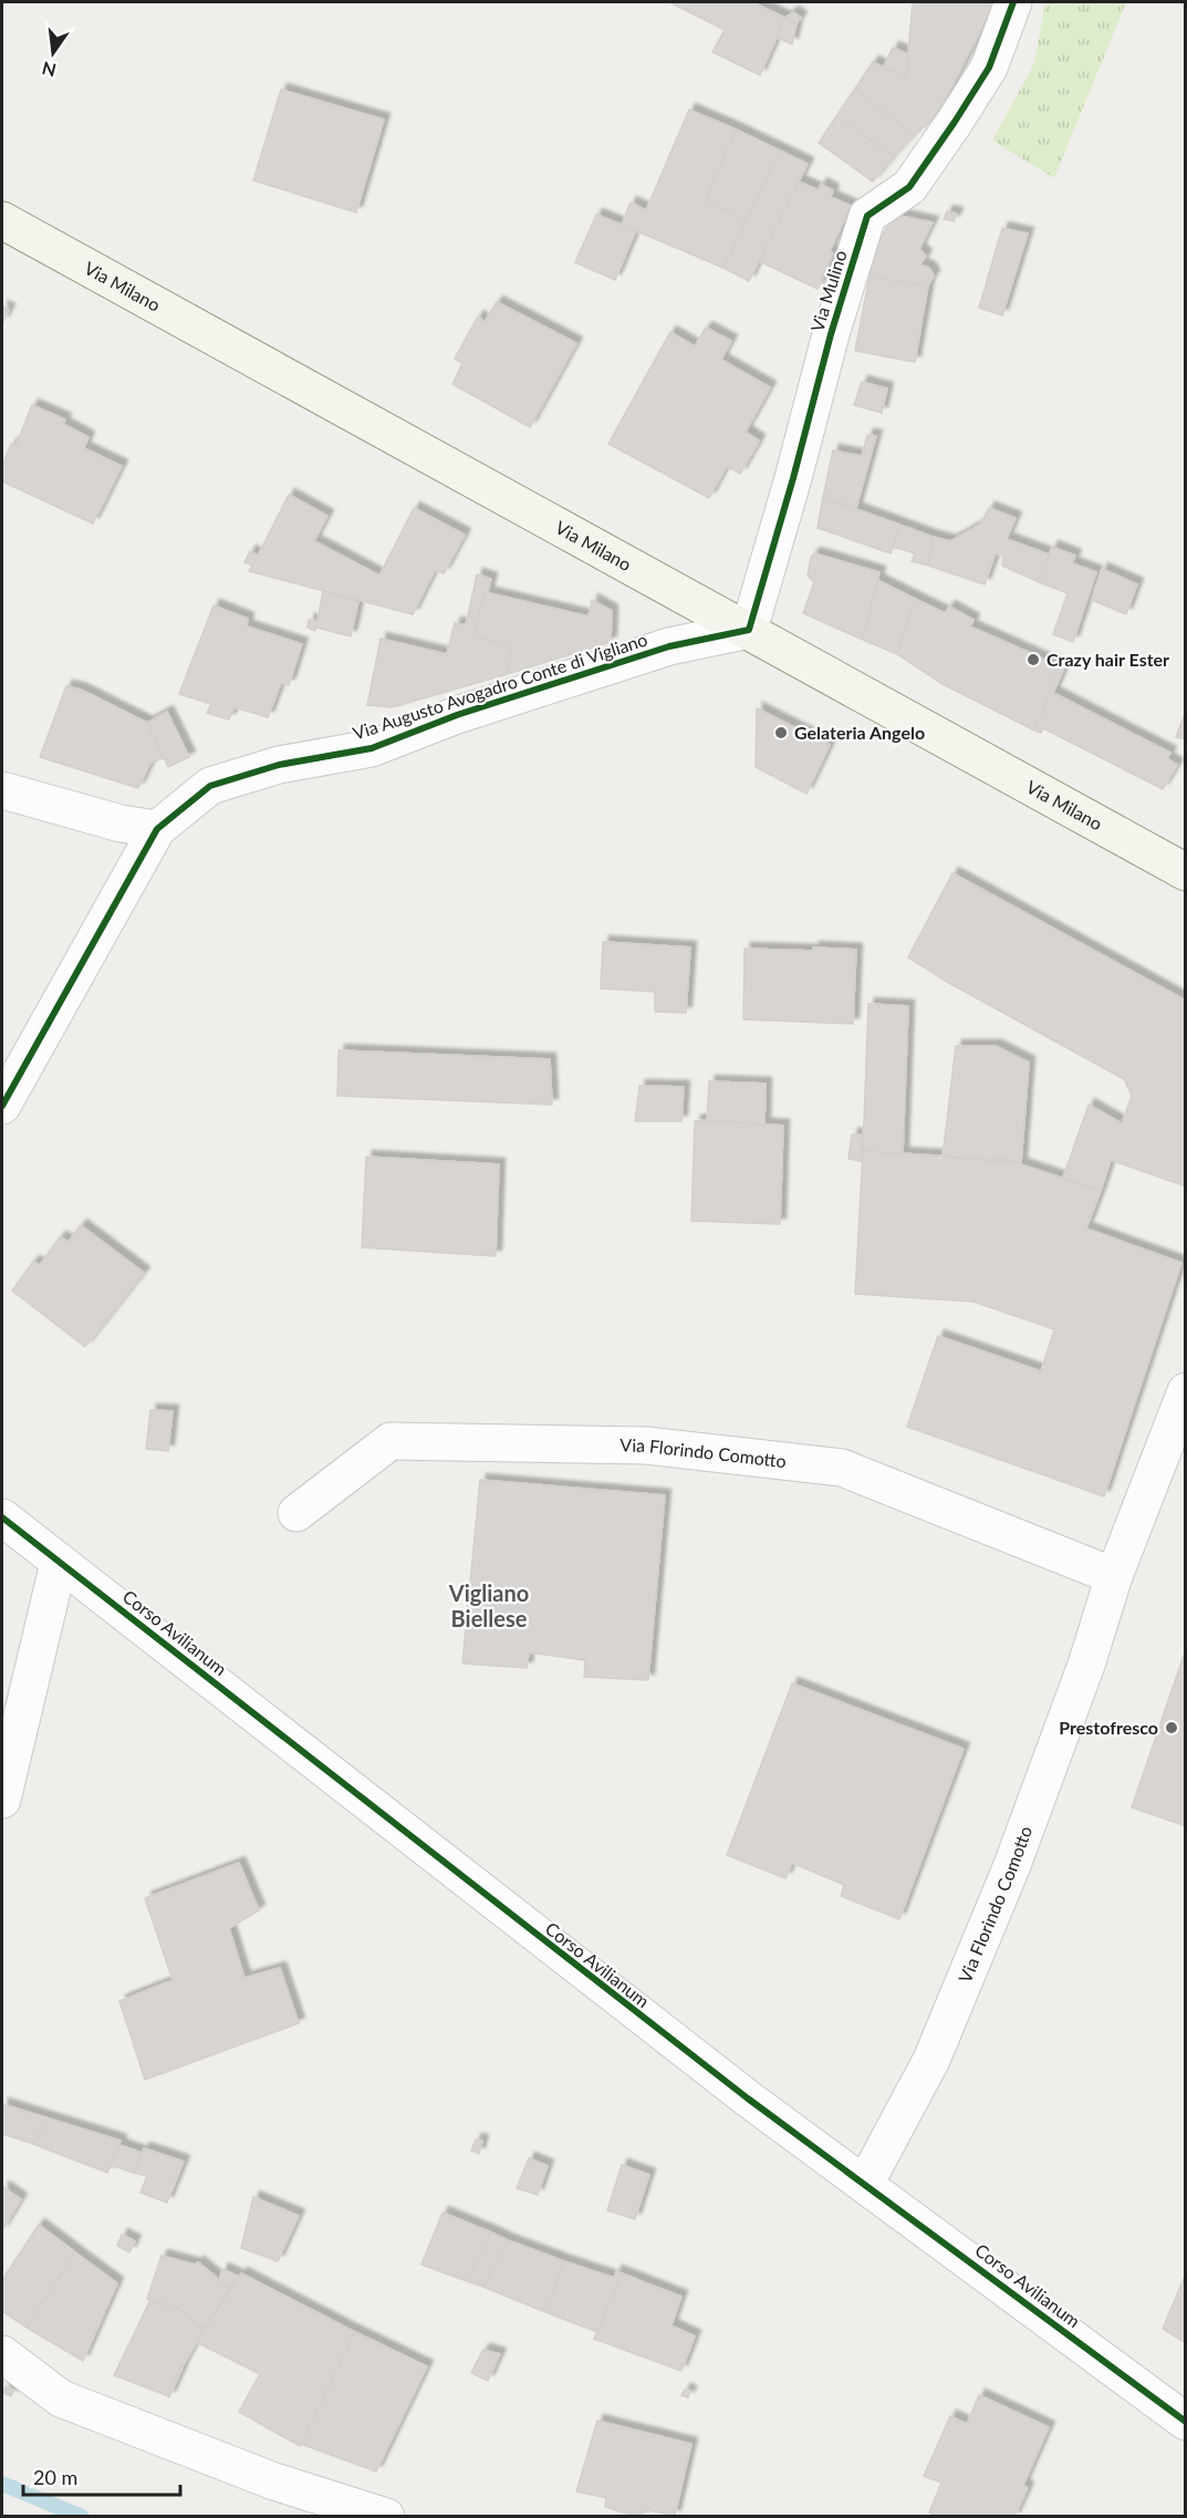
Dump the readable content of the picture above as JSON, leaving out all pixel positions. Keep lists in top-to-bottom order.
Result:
{
  "streets": {
    "main road": ["Via Milano"],
    "street": [
      "Via Mulino",
      "Via Augusto Avogadro Conte di Vigliano",
      "Via Florindo Comotto",
      "Corso Avilianum"
    ]
  },
  "crossings": [
    ["Via Milano", "Via Mulino"],
    ["Via Milano", "Via Augusto Avogadro Conte di Vigliano"],
    ["Via Mulino", "Via Augusto Avogadro Conte di Vigliano"],
    ["Via Florindo Comotto", "Corso Avilianum"]
  ],
  "districts": ["Vigliano Biellese"],
  "places": ["Crazy hair Ester", "Gelateria Angelo", "Prestofresco"],
  "scale_bar": "20 m",
  "north": "bottom"
}
